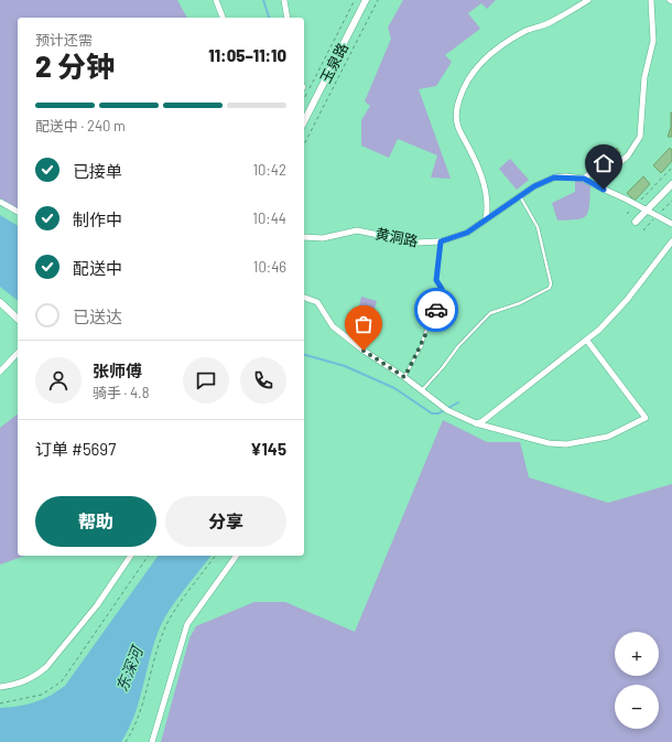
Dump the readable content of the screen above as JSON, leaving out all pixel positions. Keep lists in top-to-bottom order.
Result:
{
  "streets": {
    "street": ["玉泉路", "黄洞路"]
  },
  "water": ["东深河"],
  "page": {
    "heading": ["2 分钟", "预计还需", "11:05–11:10"],
    "panel": [
      "张师傅",
      "骑手 · 4.8",
      "订单 #5697",
      "¥145"
    ],
    "bar": "配送中 · 240 m",
    "list": [
      ["已接单", "10:42"],
      ["制作中", "10:44"],
      ["配送中", "10:46"],
      "已送达"
    ],
    "buttons": ["帮助", "分享"],
    "map_buttons": ["+", "−"]
  }
}
